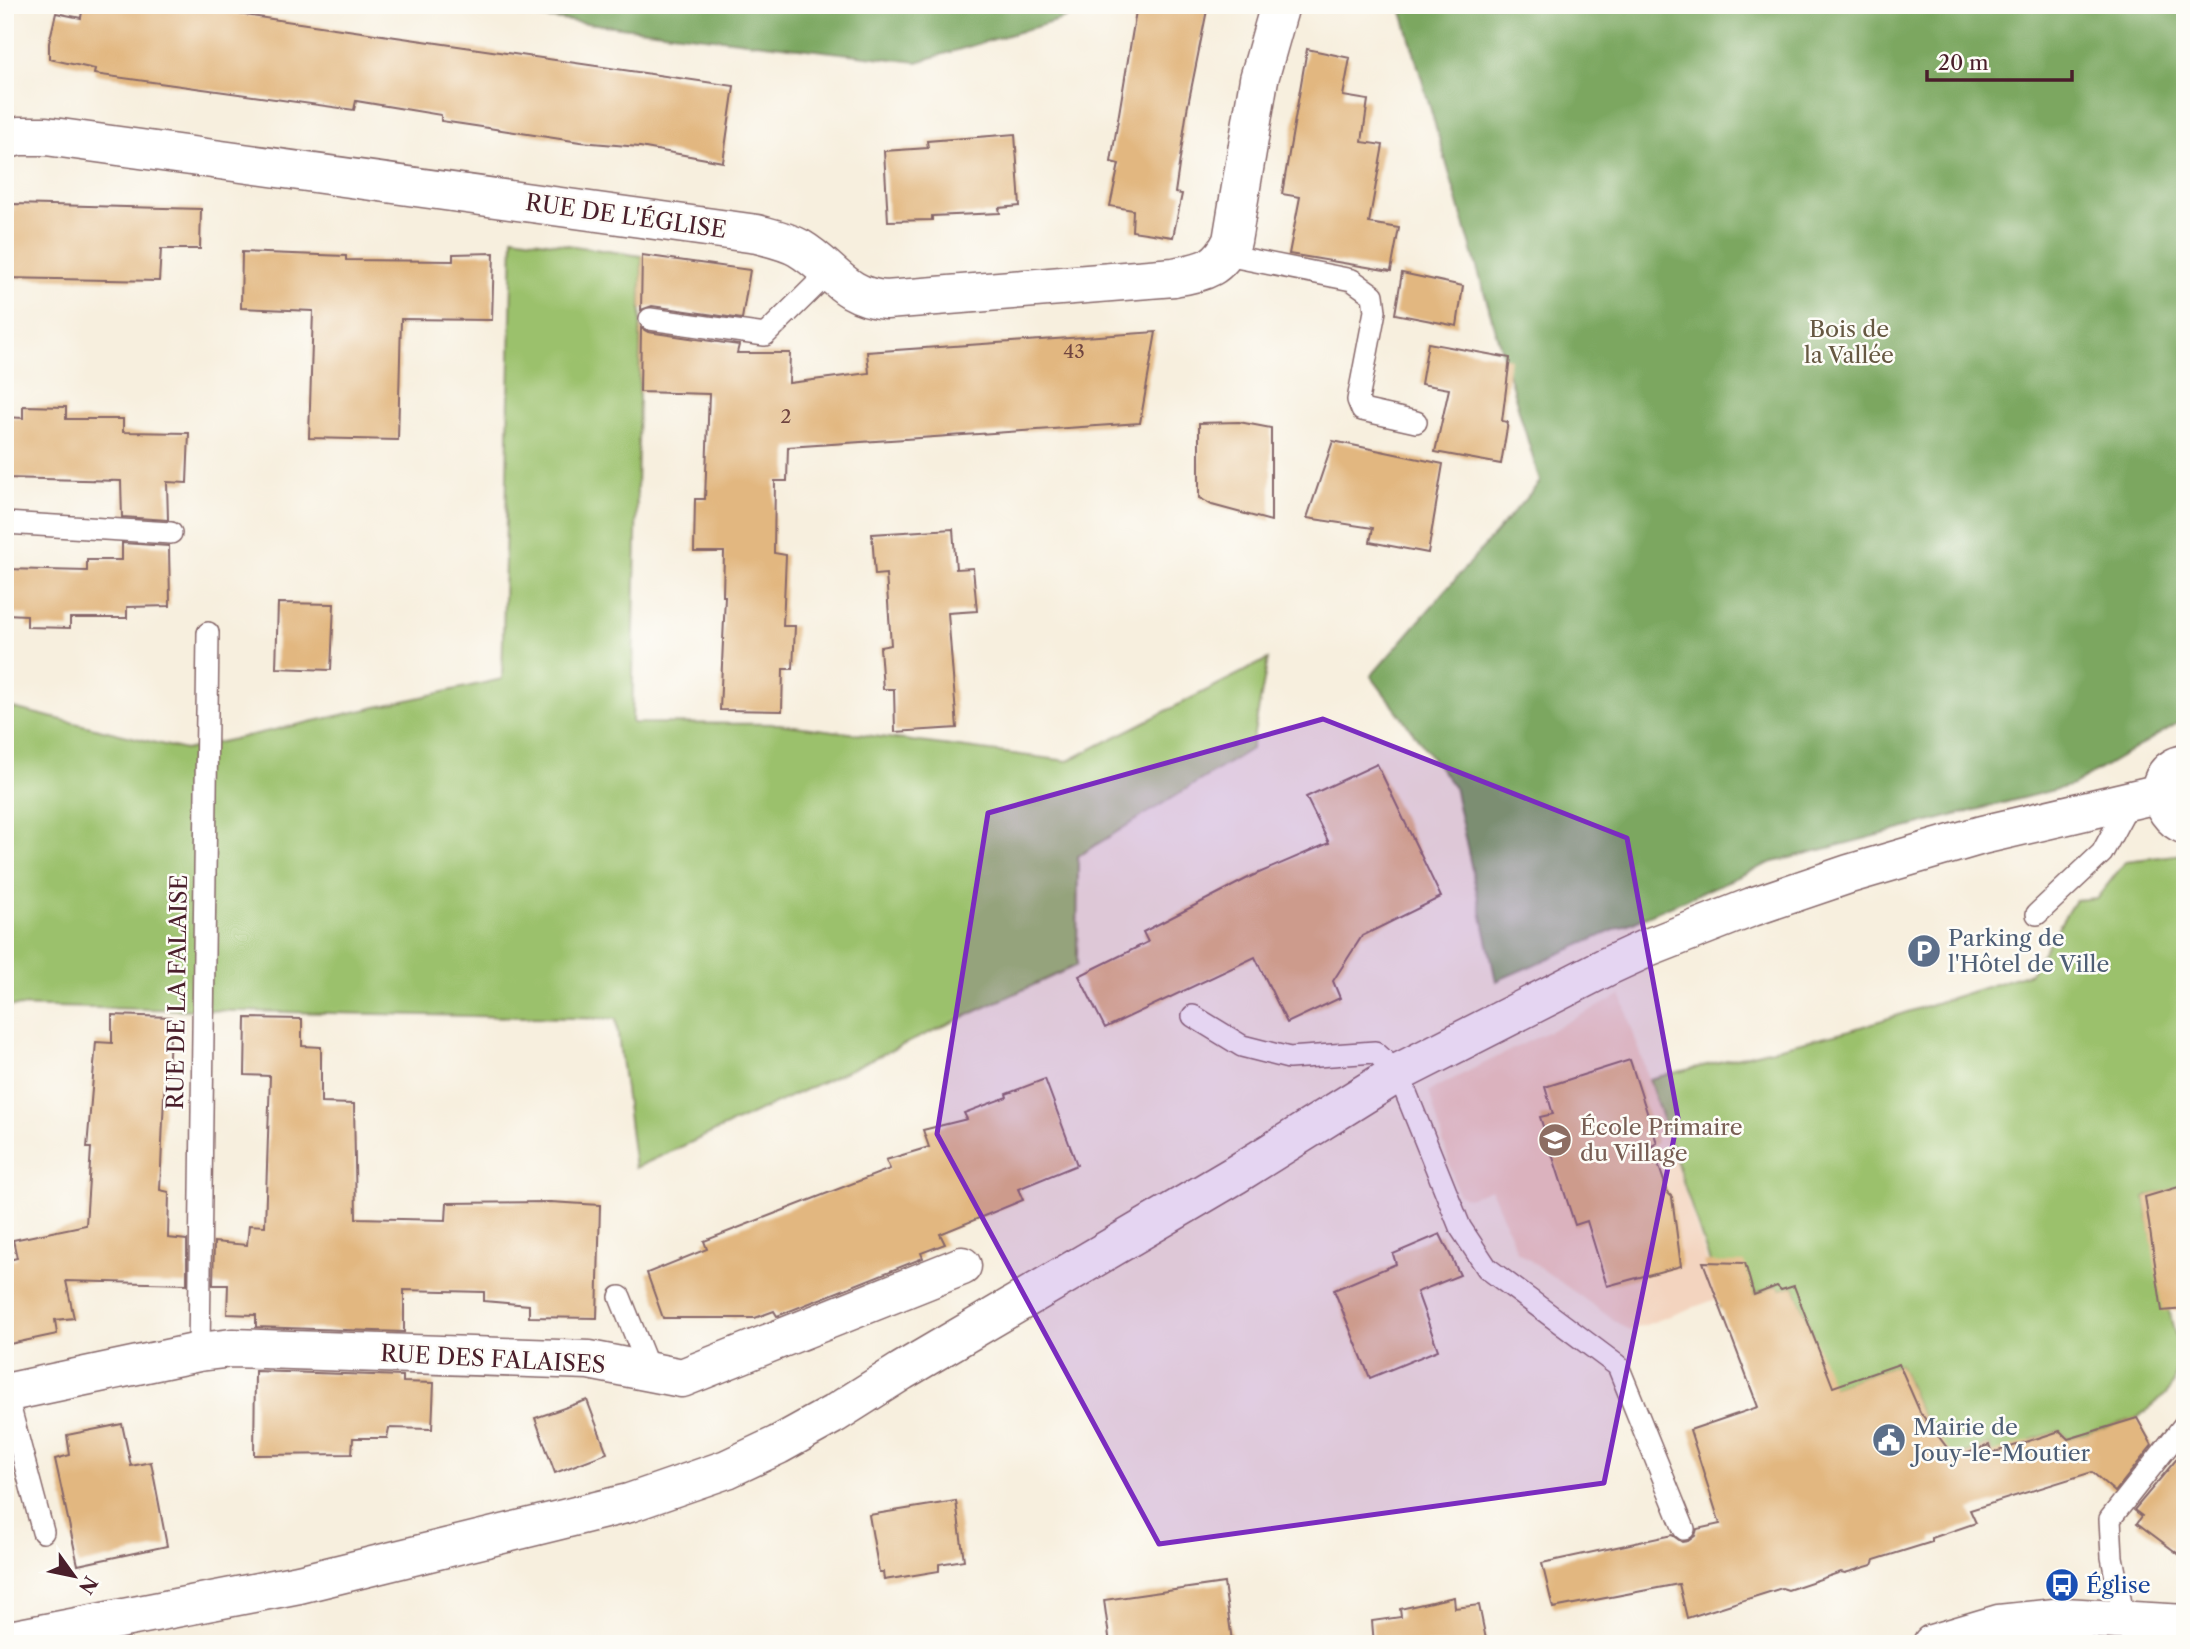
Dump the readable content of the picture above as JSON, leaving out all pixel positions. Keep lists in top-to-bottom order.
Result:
{
  "streets": {
    "street": ["RUE DE L'ÉGLISE", "RUE DES FALAISES"],
    "lane": ["RUE DE LA FALAISE"]
  },
  "crossings": [
    ["RUE DE LA FALAISE", "RUE DES FALAISES"]
  ],
  "parks": ["Bois de la Vallée"],
  "places": {
    "parking": ["Parking de l'Hôtel de Ville"],
    "school or university": ["École Primaire du Village"],
    "public building": ["Mairie de Jouy-le-Moutier"],
    "bus stop": ["Église"]
  },
  "house_numbers": ["43", "2"],
  "scale_bar": "20 m",
  "north": "bottom right"
}
